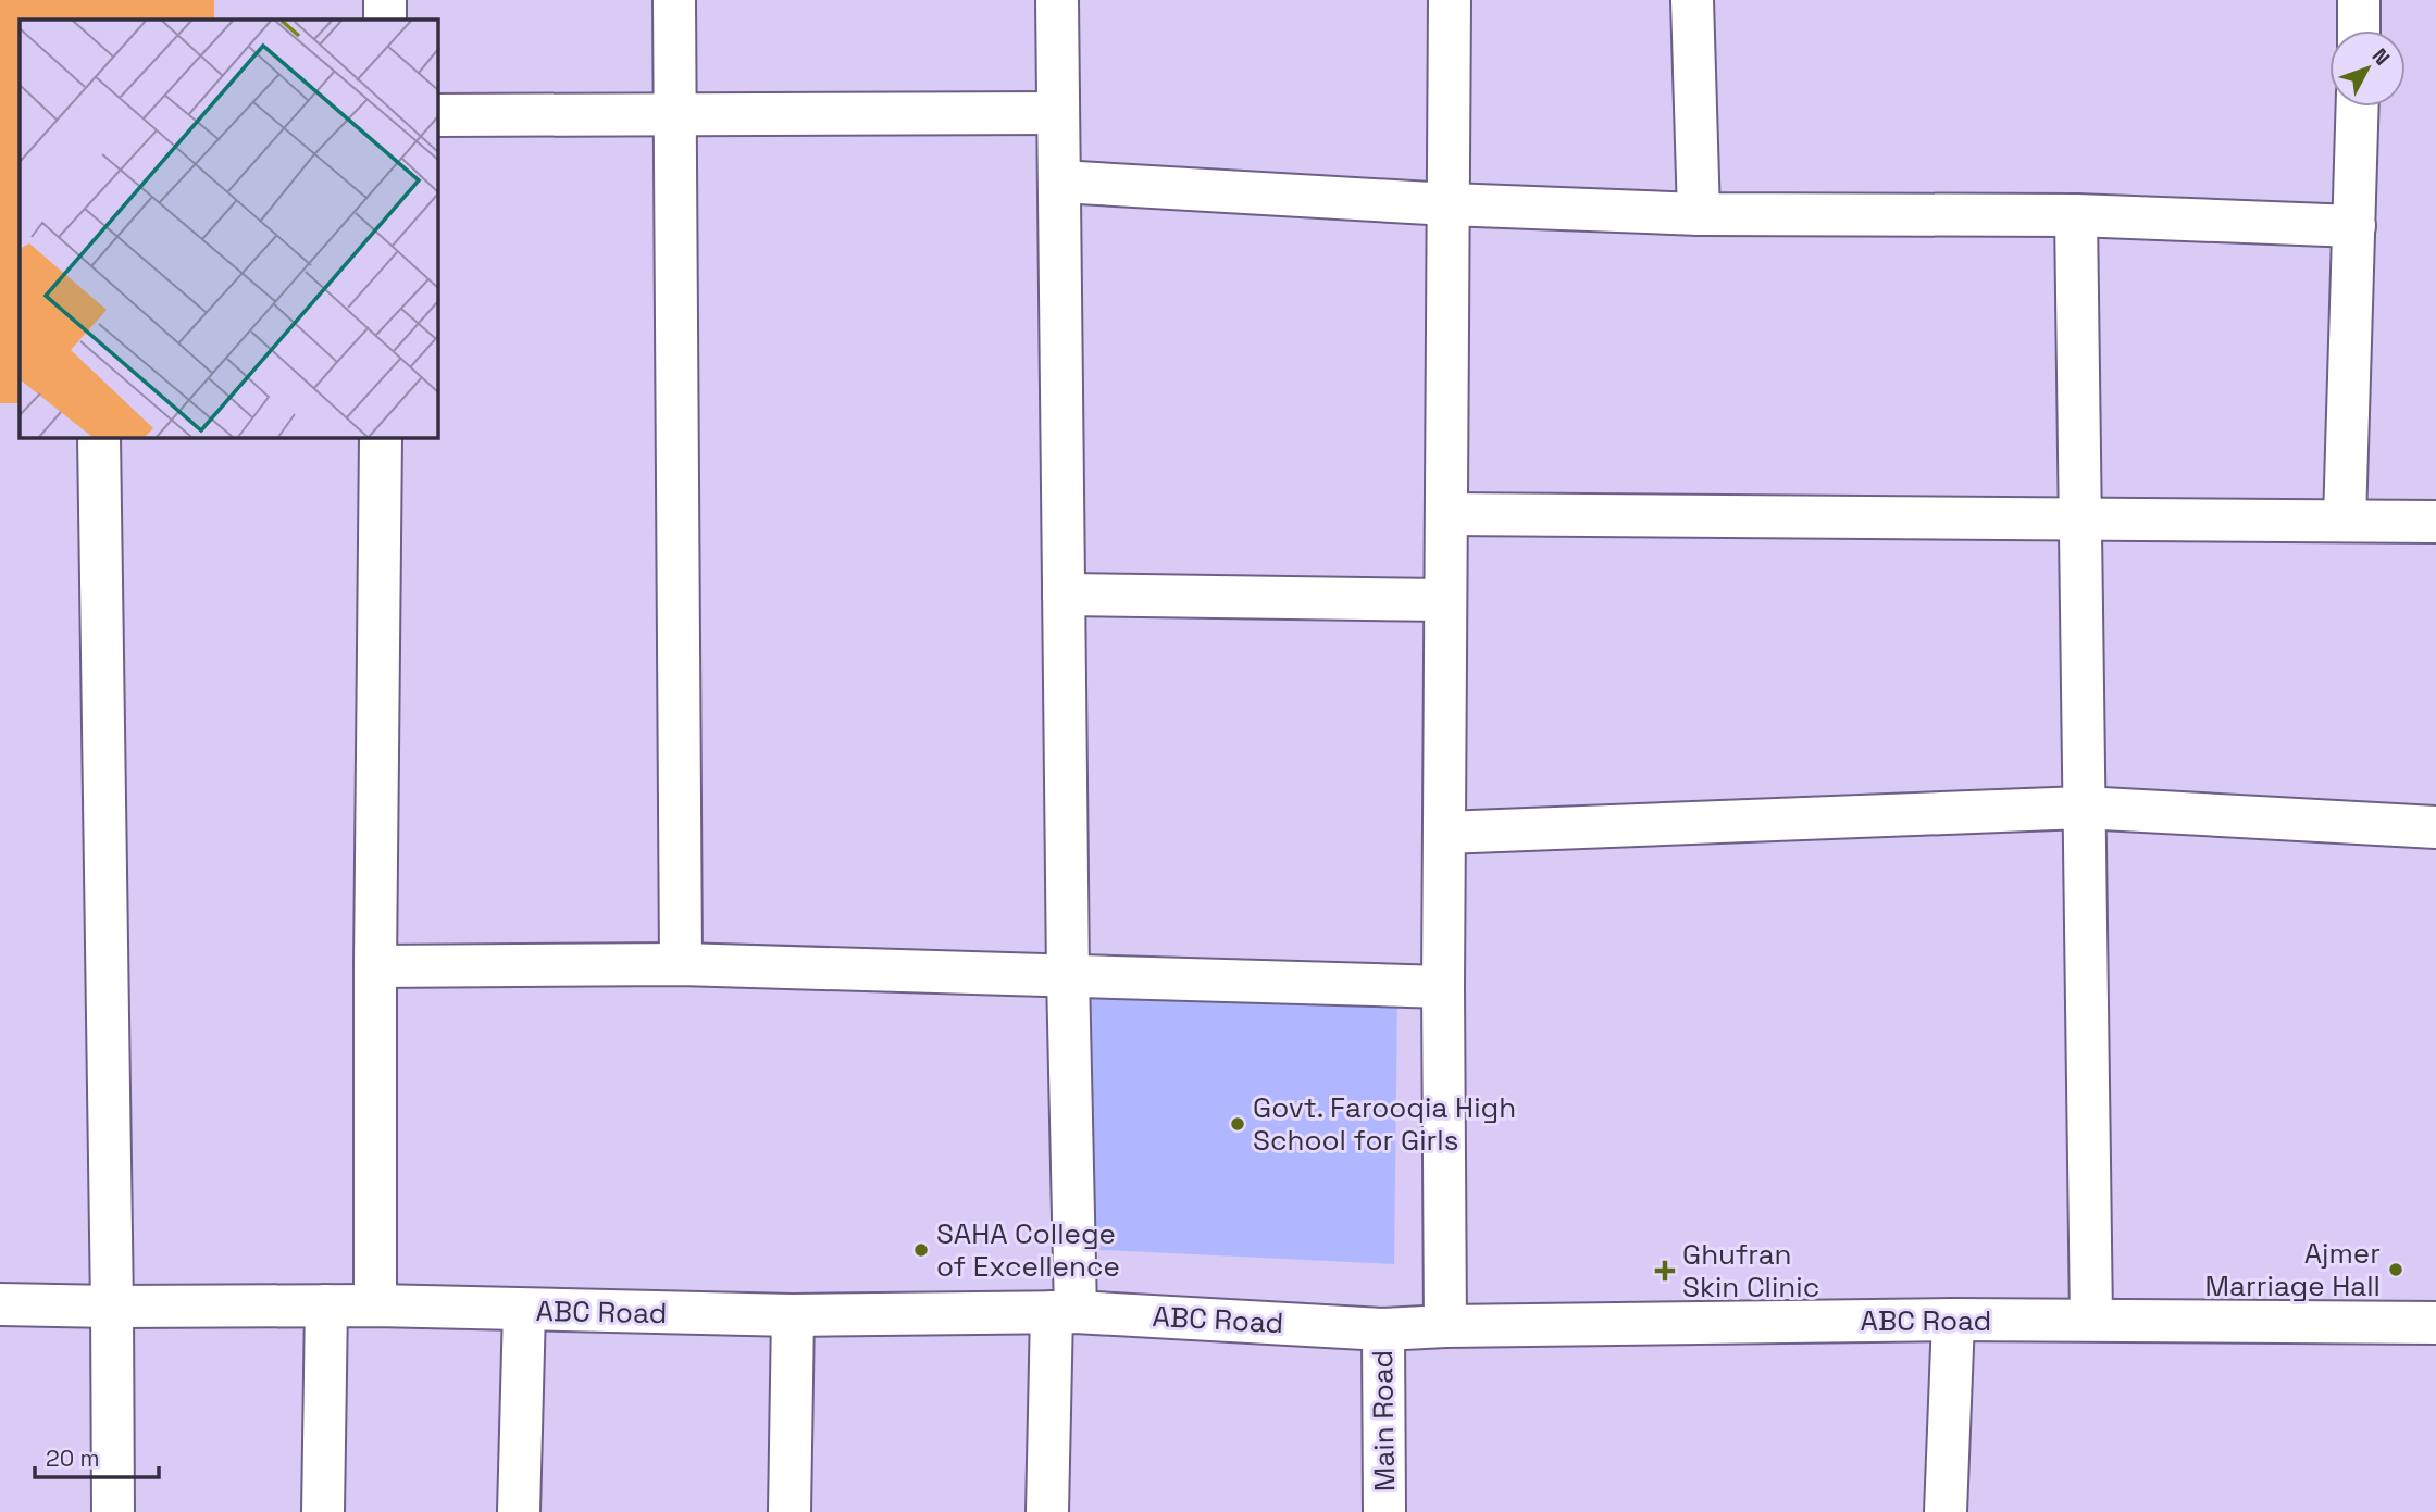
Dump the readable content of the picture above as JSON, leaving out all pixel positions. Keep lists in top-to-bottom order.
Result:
{
  "streets": {
    "street": ["ABC Road", "Main Road"]
  },
  "crossings": [
    ["ABC Road", "Main Road"]
  ],
  "places": {
    "other": ["Govt. Farooqia High School for Girls", "SAHA College of Excellence", "Ajmer Marriage Hall"],
    "health": ["Ghufran Skin Clinic"]
  },
  "scale_bar": "20 m",
  "north": "top right"
}
